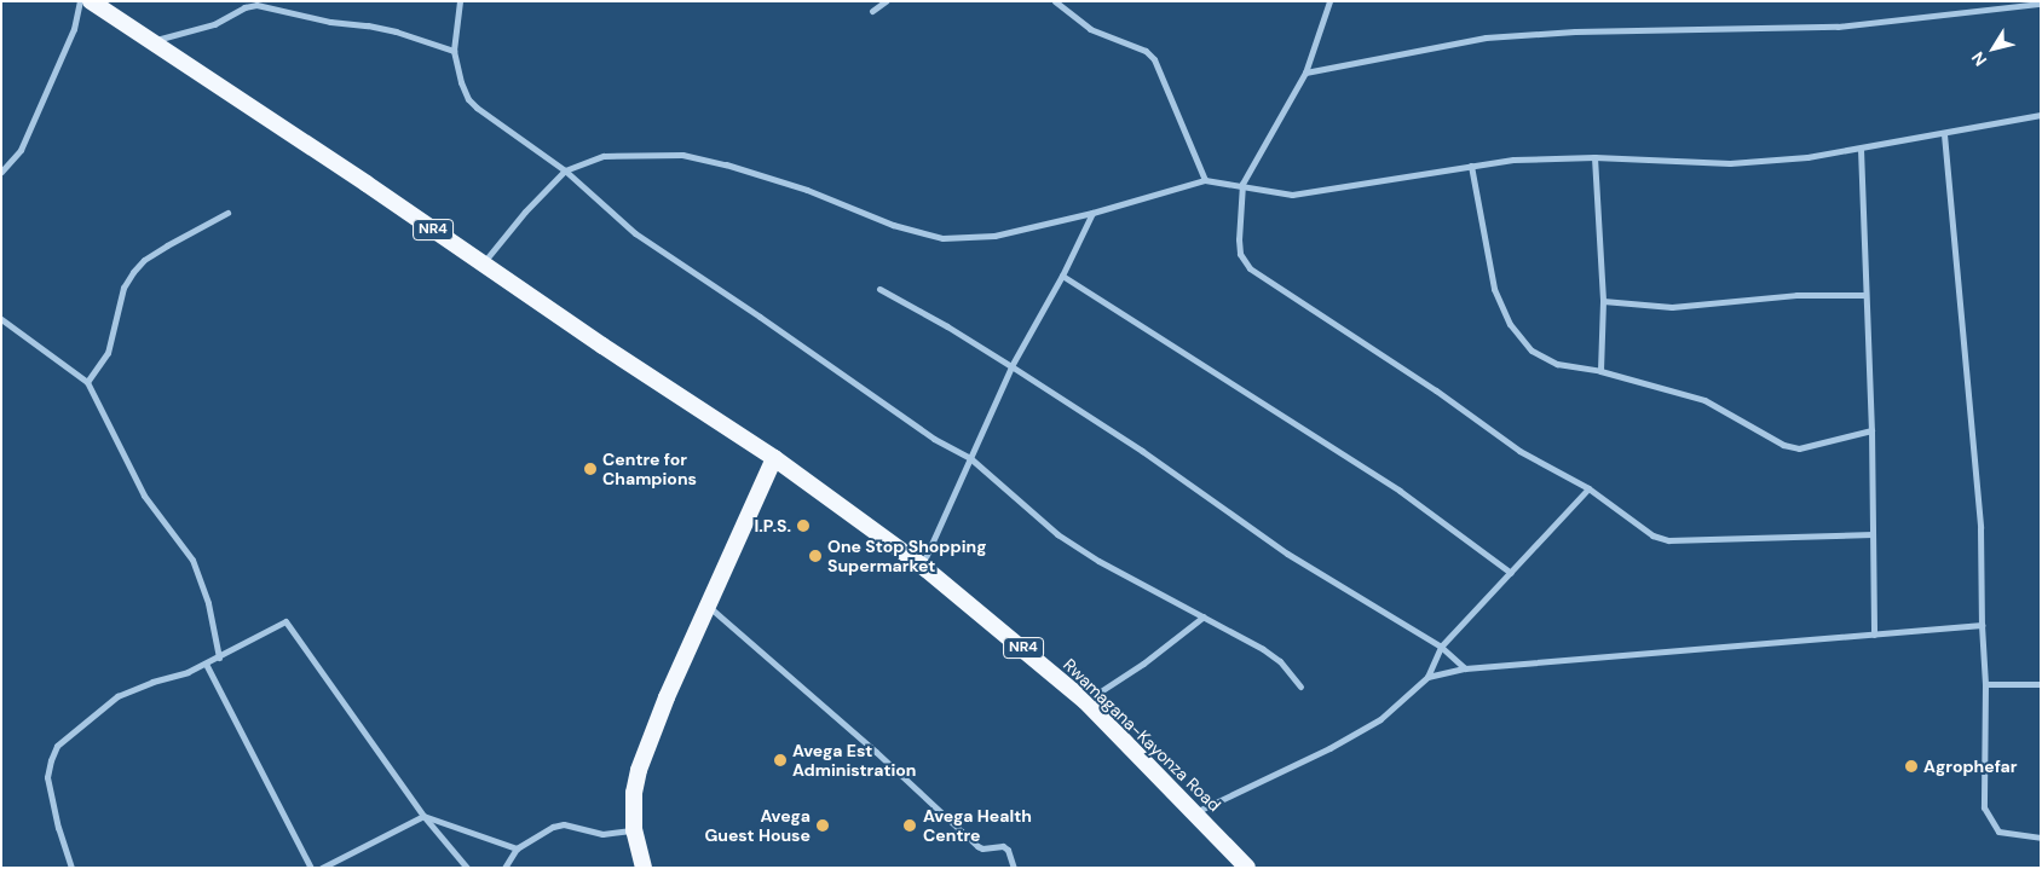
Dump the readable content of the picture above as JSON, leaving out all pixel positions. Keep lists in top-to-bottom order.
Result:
{
  "streets": {
    "highway": ["NR4", "Rwamagana-Kayonza Road"]
  },
  "crossings": [
    ["NR4", "Rwamagana-Kayonza Road"]
  ],
  "places": [
    "Centre for Champions",
    "I.P.S.",
    "One Stop Shopping Supermarket",
    "Avega Est Administration",
    "Agrophefar",
    "Avega Guest House",
    "Avega Health Centre"
  ],
  "north": "bottom left"
}
